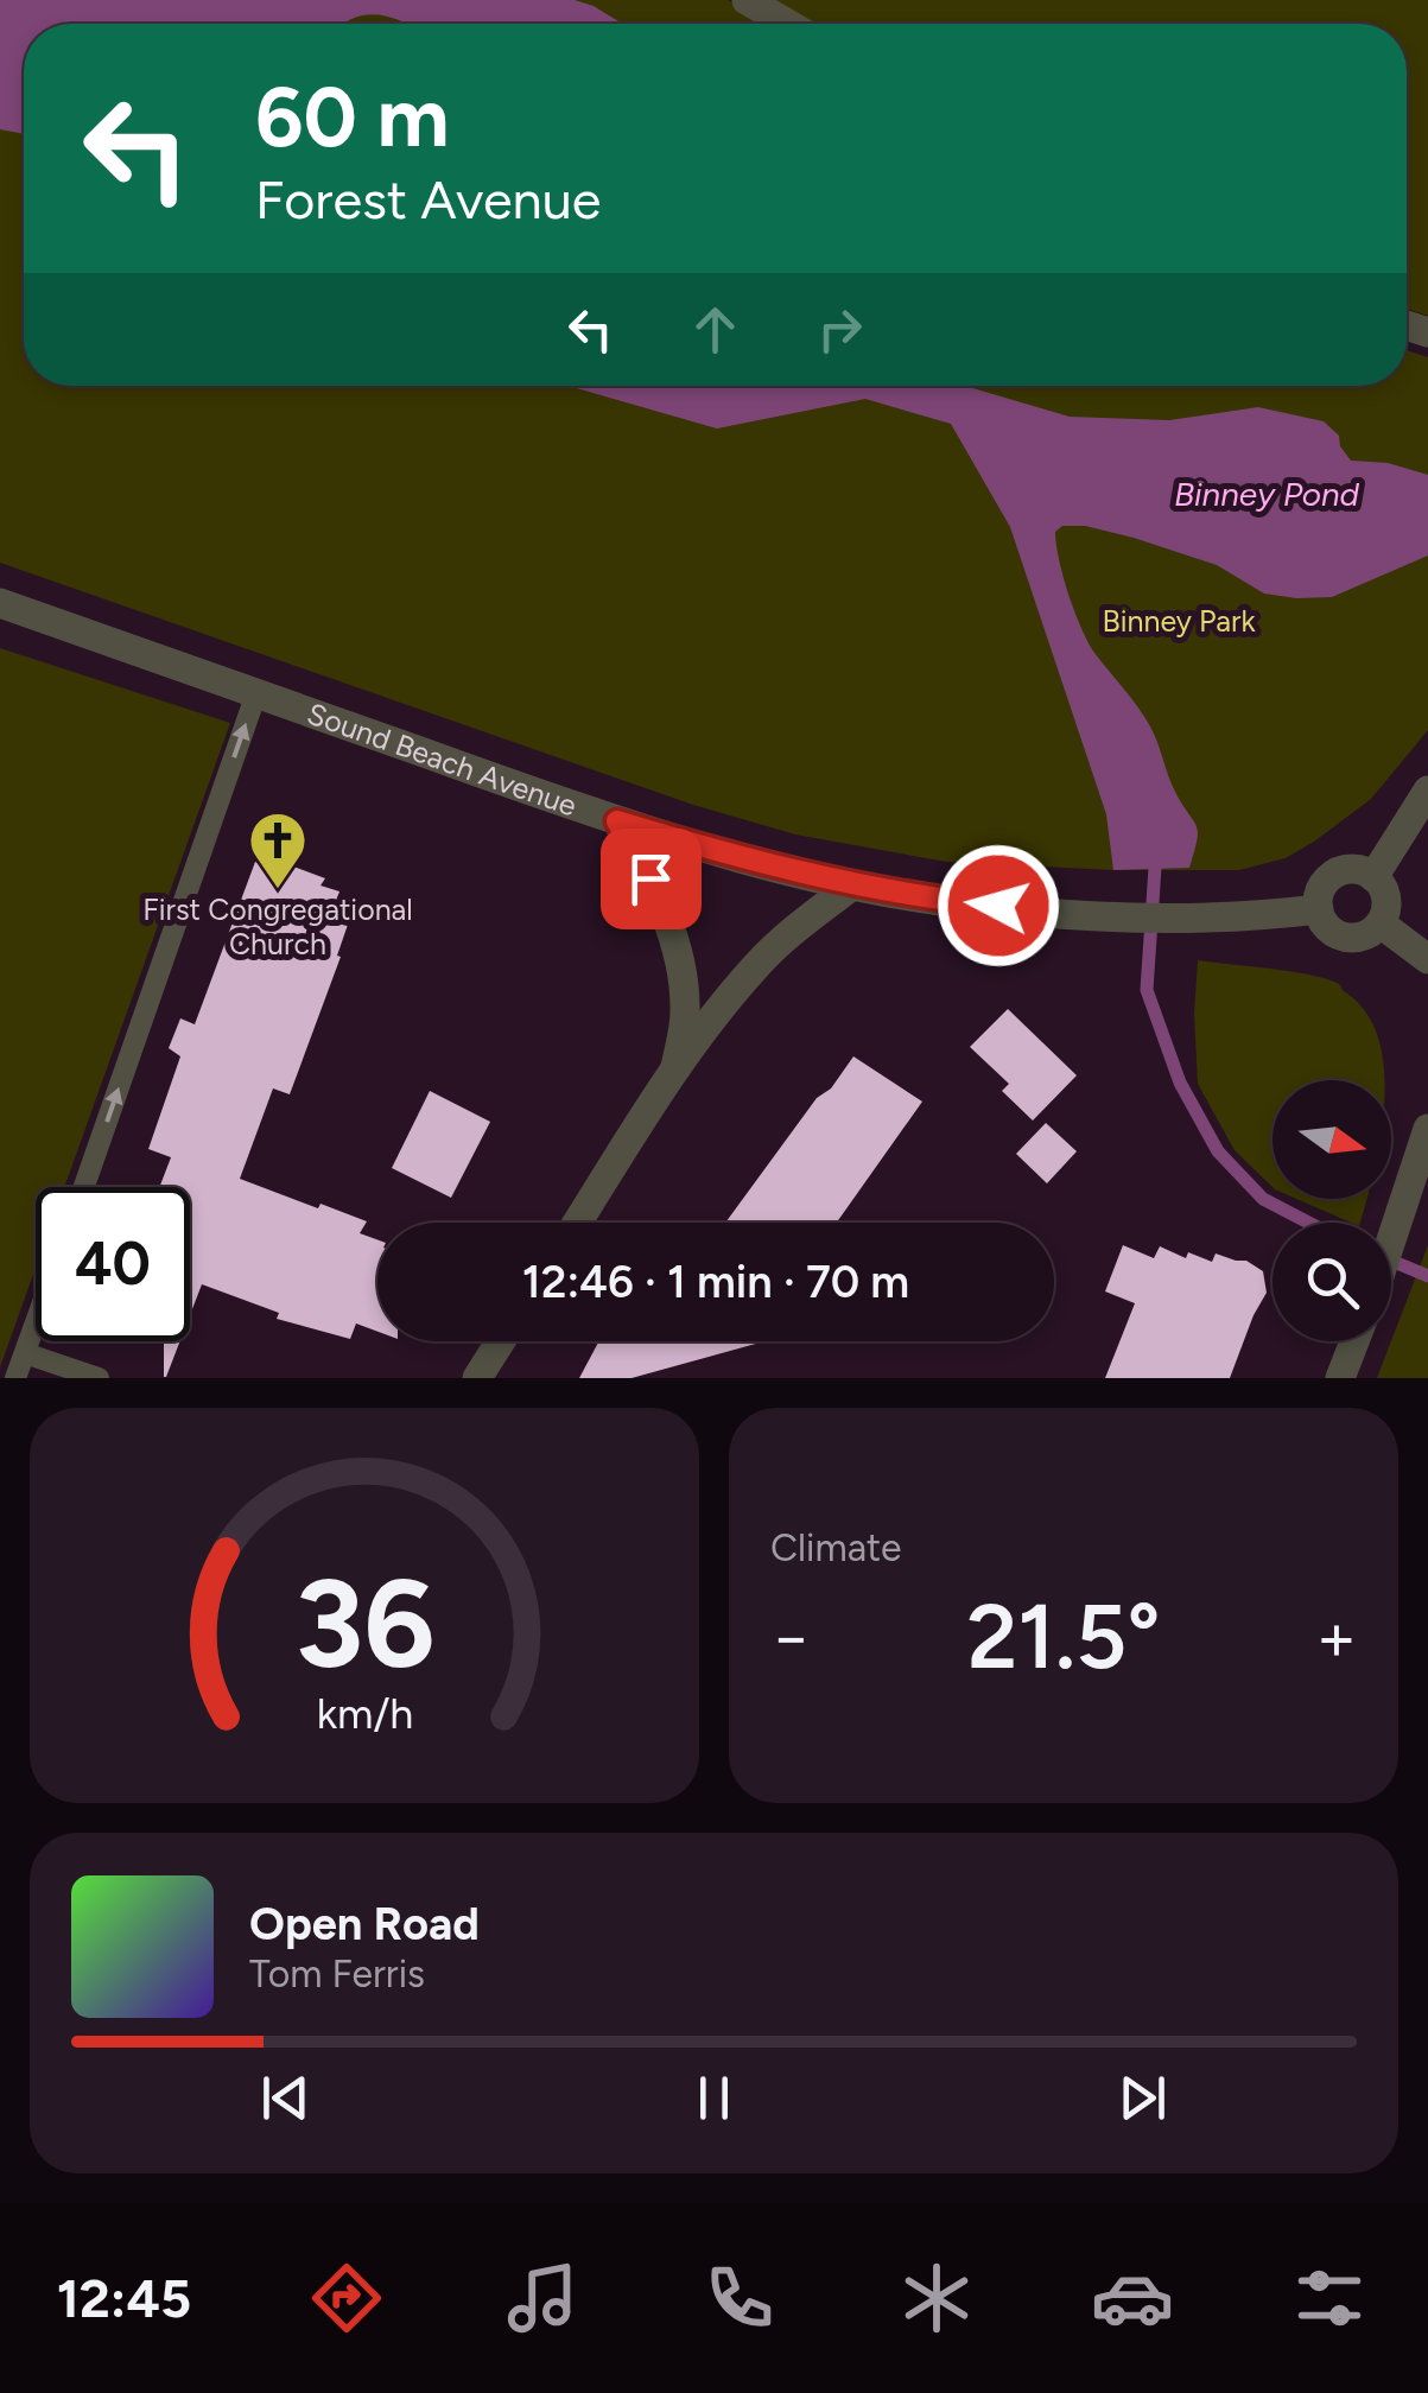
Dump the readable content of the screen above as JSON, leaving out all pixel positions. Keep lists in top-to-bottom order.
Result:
{
  "streets": {
    "street": ["Sound Beach Avenue"]
  },
  "water": ["Binney Pond"],
  "parks": ["Binney Park"],
  "places": {
    "church": ["First Congregational Church"]
  },
  "north": "right",
  "page": {
    "turn": ["60 m", "Forest Avenue"],
    "limit": "40",
    "trip": "12:46 · 1 min · 70 m",
    "tile": "Climate",
    "heat": ["−", "21.5°", "+"],
    "song": ["Open Road", "Tom Ferris"],
    "tabs": "12:45",
    "gauge": ["36", "km/h"]
  }
}
